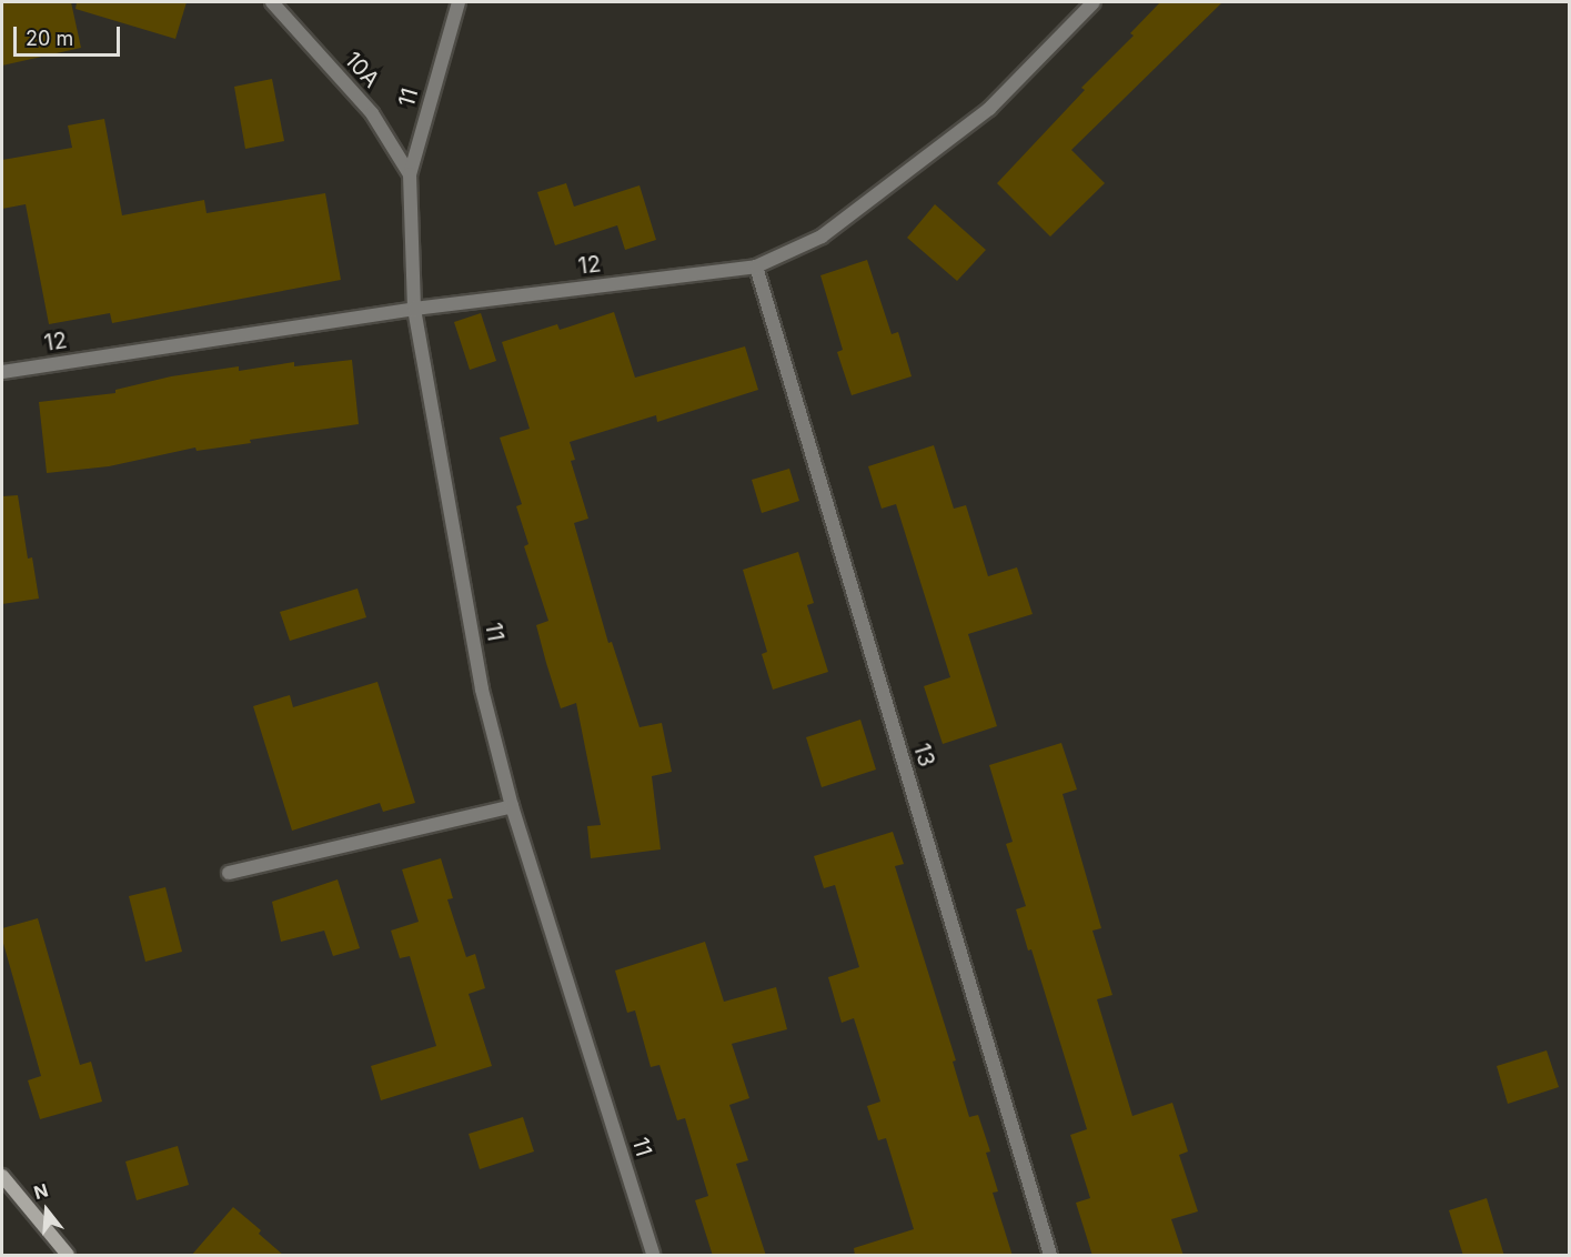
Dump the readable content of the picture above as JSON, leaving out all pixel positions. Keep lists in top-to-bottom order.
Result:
{
  "streets": {
    "street": [
      "10A",
      "11",
      "12",
      "13"
    ]
  },
  "crossings": [
    ["10A", "11"],
    ["11", "12"],
    ["12", "13"]
  ],
  "scale_bar": "20 m",
  "north": "top"
}
